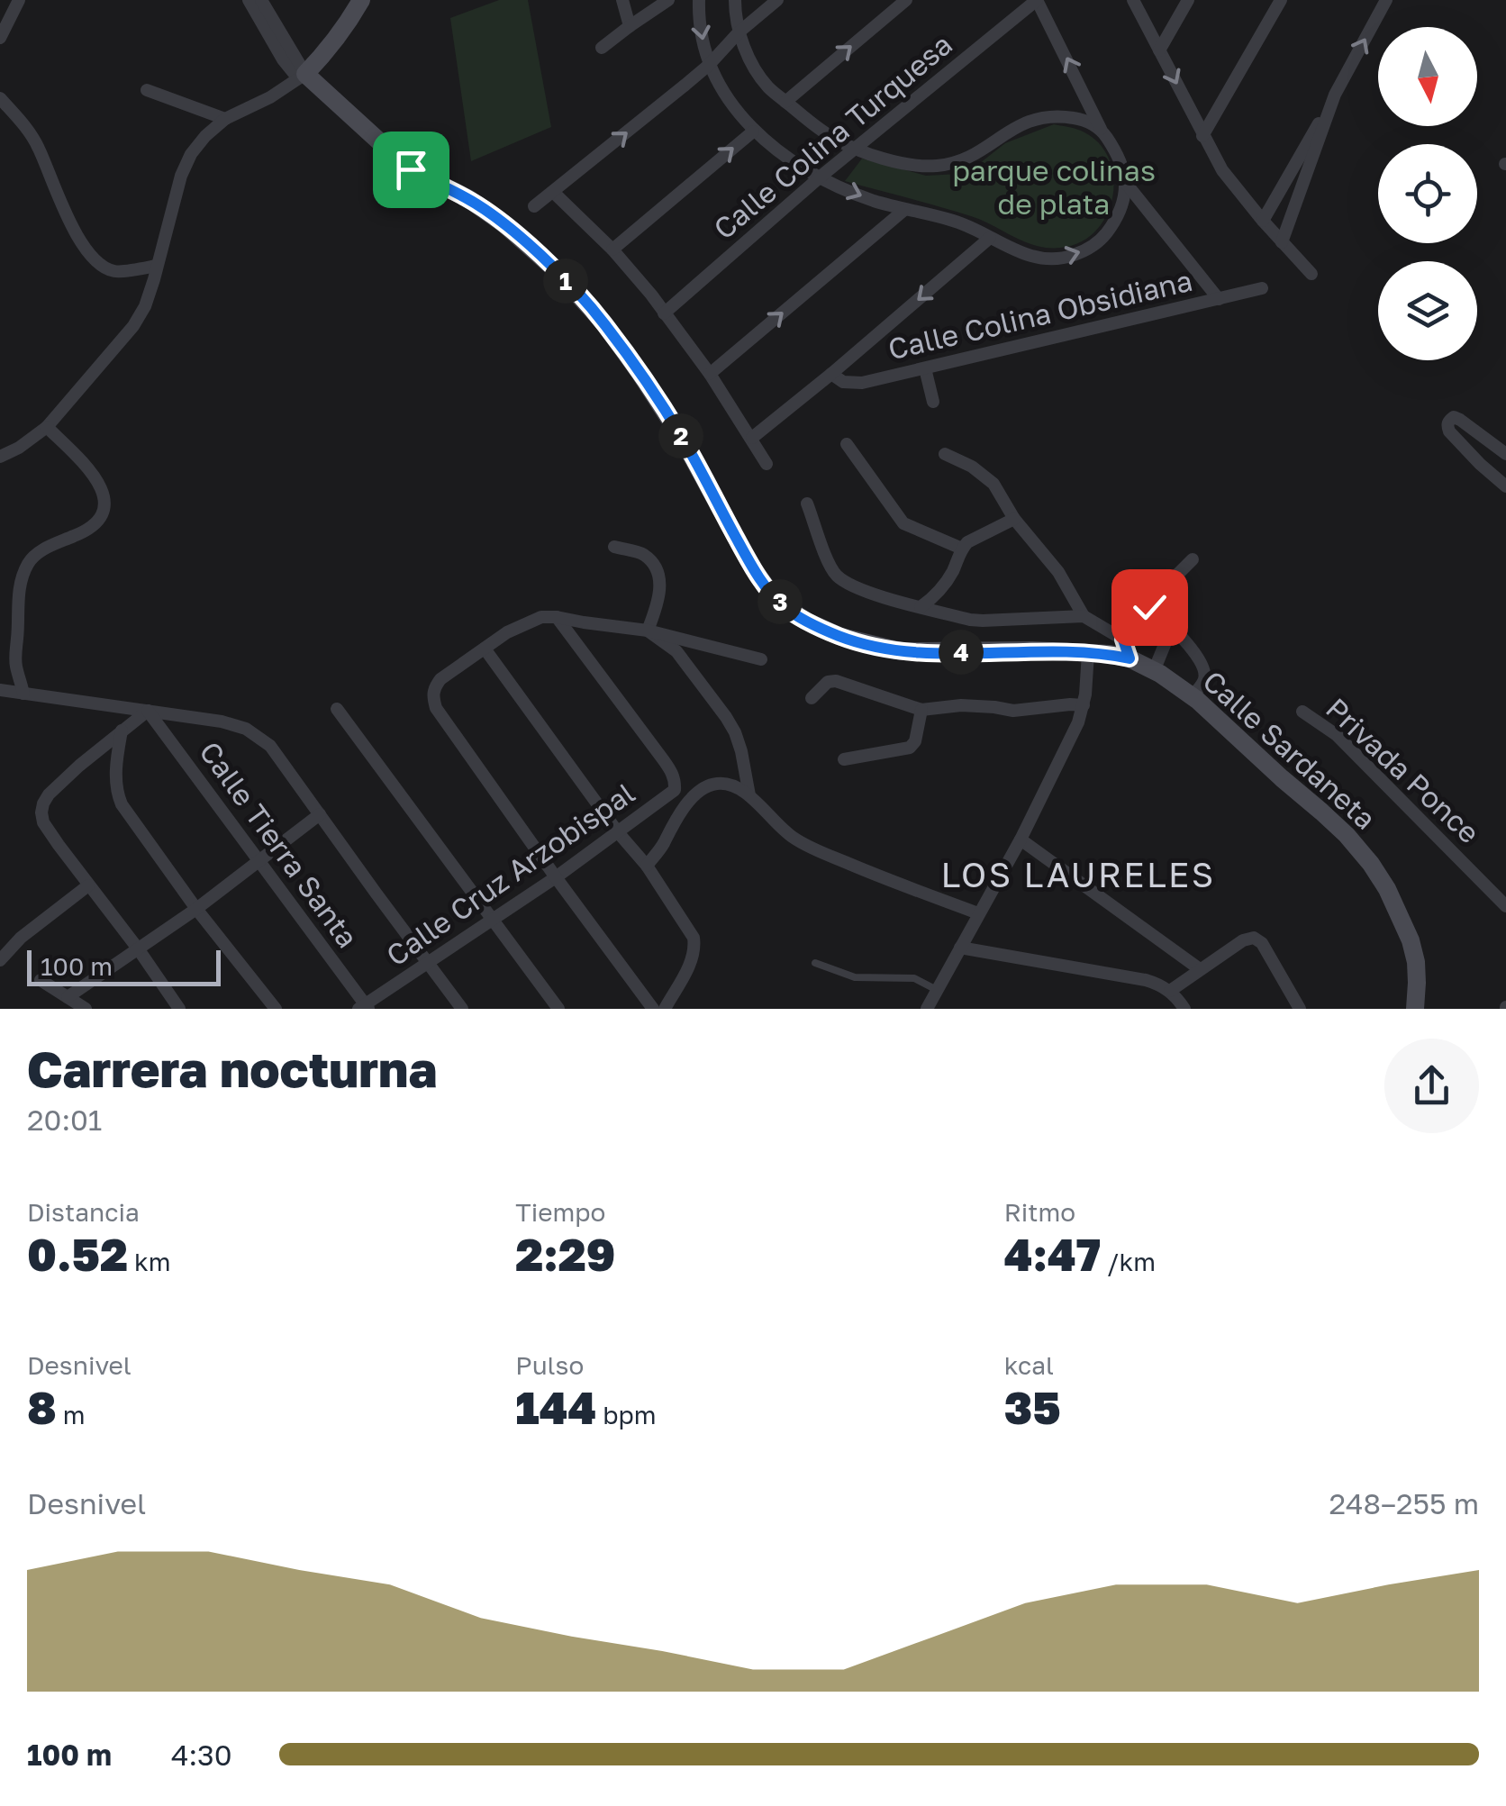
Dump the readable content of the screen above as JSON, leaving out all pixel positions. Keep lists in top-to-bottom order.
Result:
{
  "streets": {
    "street": [
      "Calle Colina Turquesa",
      "Calle Colina Obsidiana",
      "Calle Sardaneta",
      "Privada Ponce",
      "Calle Tierra Santa",
      "Calle Cruz Arzobispal"
    ]
  },
  "crossings": [
    ["Calle Tierra Santa", "Calle Cruz Arzobispal"]
  ],
  "districts": ["LOS LAURELES"],
  "parks": ["parque colinas de plata"],
  "scale_bar": "100 m",
  "north": "bottom",
  "page": {
    "pins": [
      "1",
      "2",
      "3",
      "4"
    ],
    "scale": "100 m",
    "heading": ["Carrera nocturna", "20:01"],
    "stats": [
      ["Distancia", "0.52 km"],
      ["Tiempo", "2:29"],
      ["Ritmo", "4:47 /km"],
      ["Desnivel", "8 m"],
      ["Pulso", "144 bpm"],
      ["kcal", "35"]
    ],
    "chart": ["Desnivel", "248–255 m"],
    "list": [
      {
        "name": "100 m",
        "note": "4:30"
      }
    ]
  }
}
